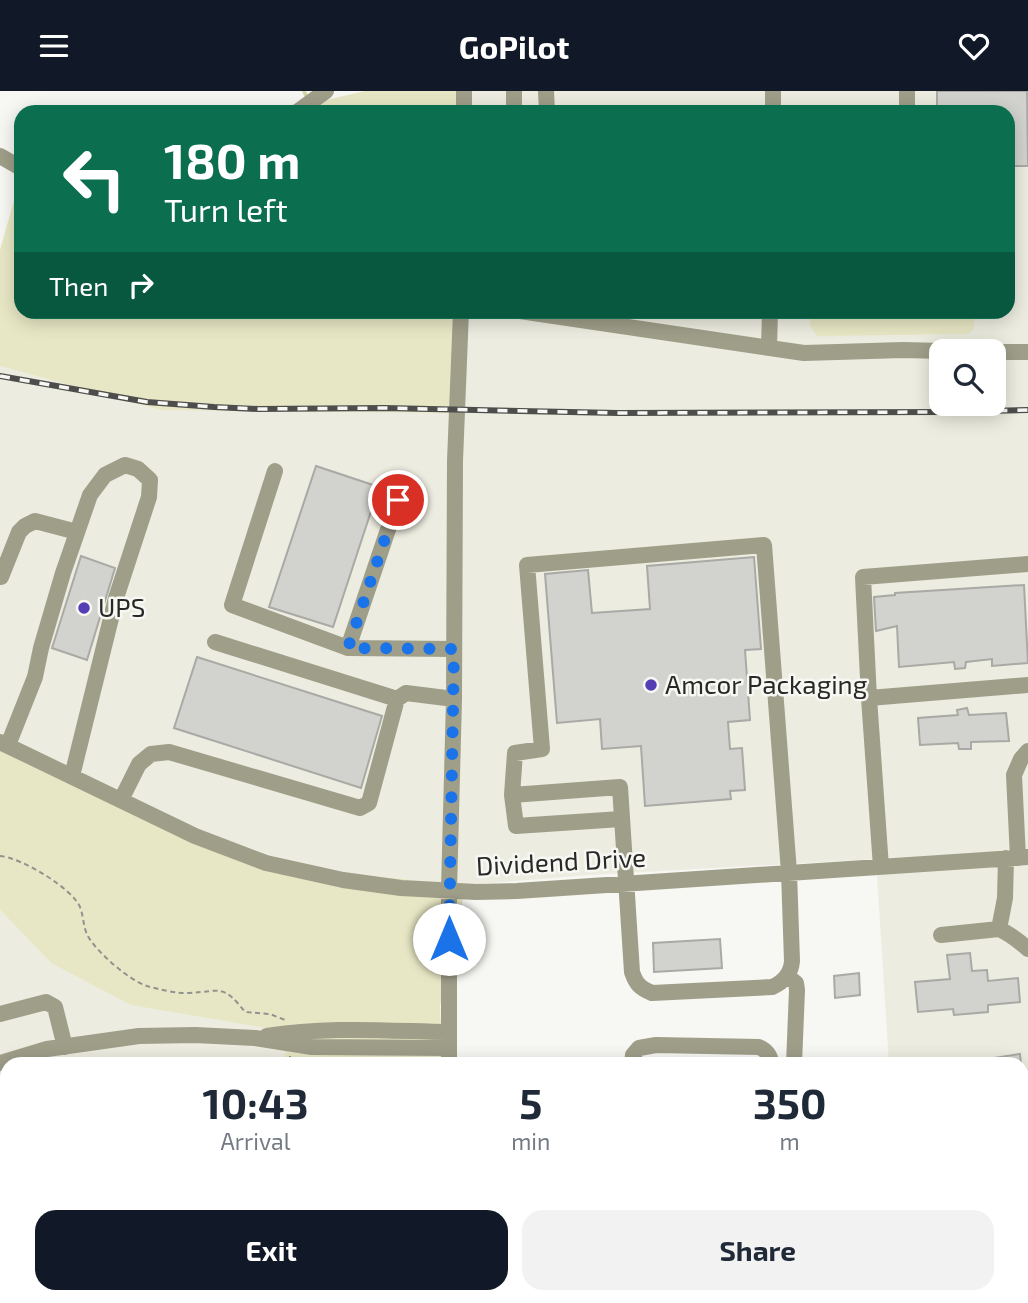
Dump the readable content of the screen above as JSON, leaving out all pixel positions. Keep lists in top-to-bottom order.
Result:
{
  "streets": {
    "street": ["Dividend Drive"]
  },
  "places": ["UPS", "Amcor Packaging"],
  "page": {
    "header": "GoPilot",
    "turn": ["180 m", "Turn left"],
    "then": "Then",
    "eta": [
      "10:43",
      "Arrival",
      "5",
      "min",
      "350",
      "m"
    ],
    "buttons": ["Exit", "Share"]
  }
}
